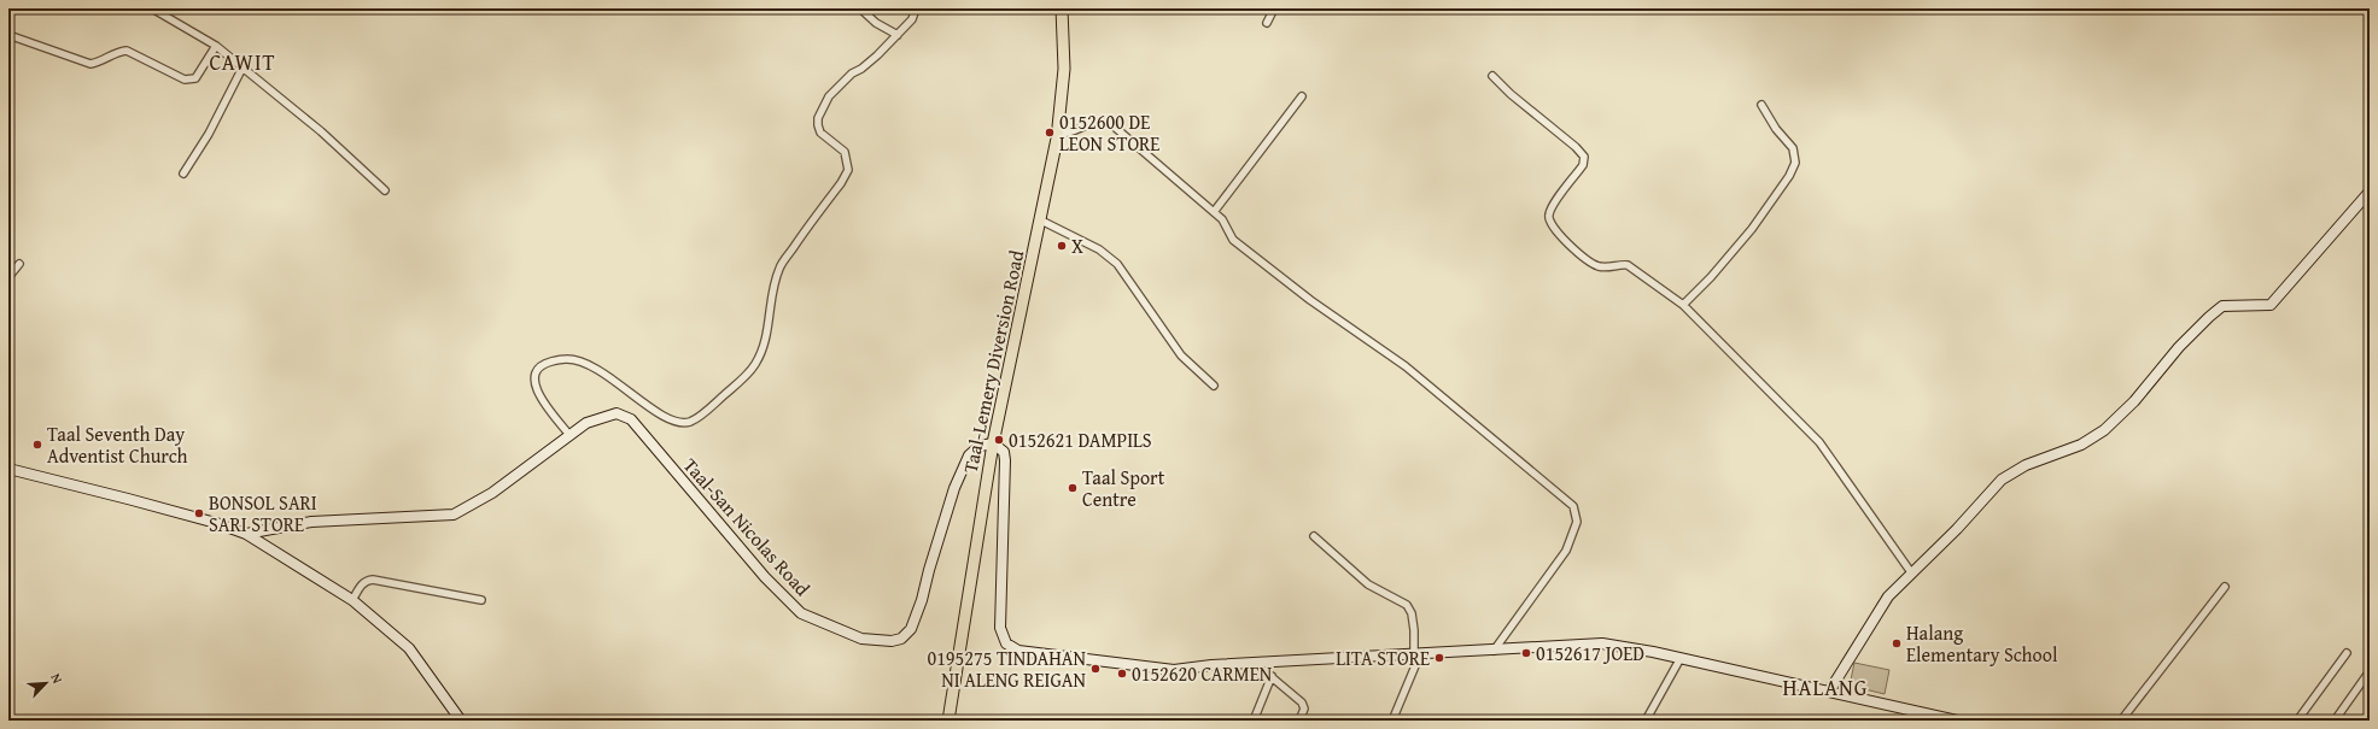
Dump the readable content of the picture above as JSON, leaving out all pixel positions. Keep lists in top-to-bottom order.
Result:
{
  "streets": {
    "main road": ["Taal-Lemery Diversion Road", "Taal-San Nicolas Road"]
  },
  "crossings": [
    ["Taal-Lemery Diversion Road", "Taal-San Nicolas Road"]
  ],
  "districts": ["CAWIT", "HALANG"],
  "places": [
    "0152600 DE LEON STORE",
    "X",
    "0152621 DAMPILS",
    "Taal Seventh Day Adventist Church",
    "Taal Sport Centre",
    "BONSOL SARI SARI STORE",
    "Halang Elementary School",
    "0152617 JOED",
    "LITA STORE",
    "0195275 TINDAHAN NI ALENG REIGAN",
    "0152620 CARMEN"
  ],
  "north": "top right"
}
